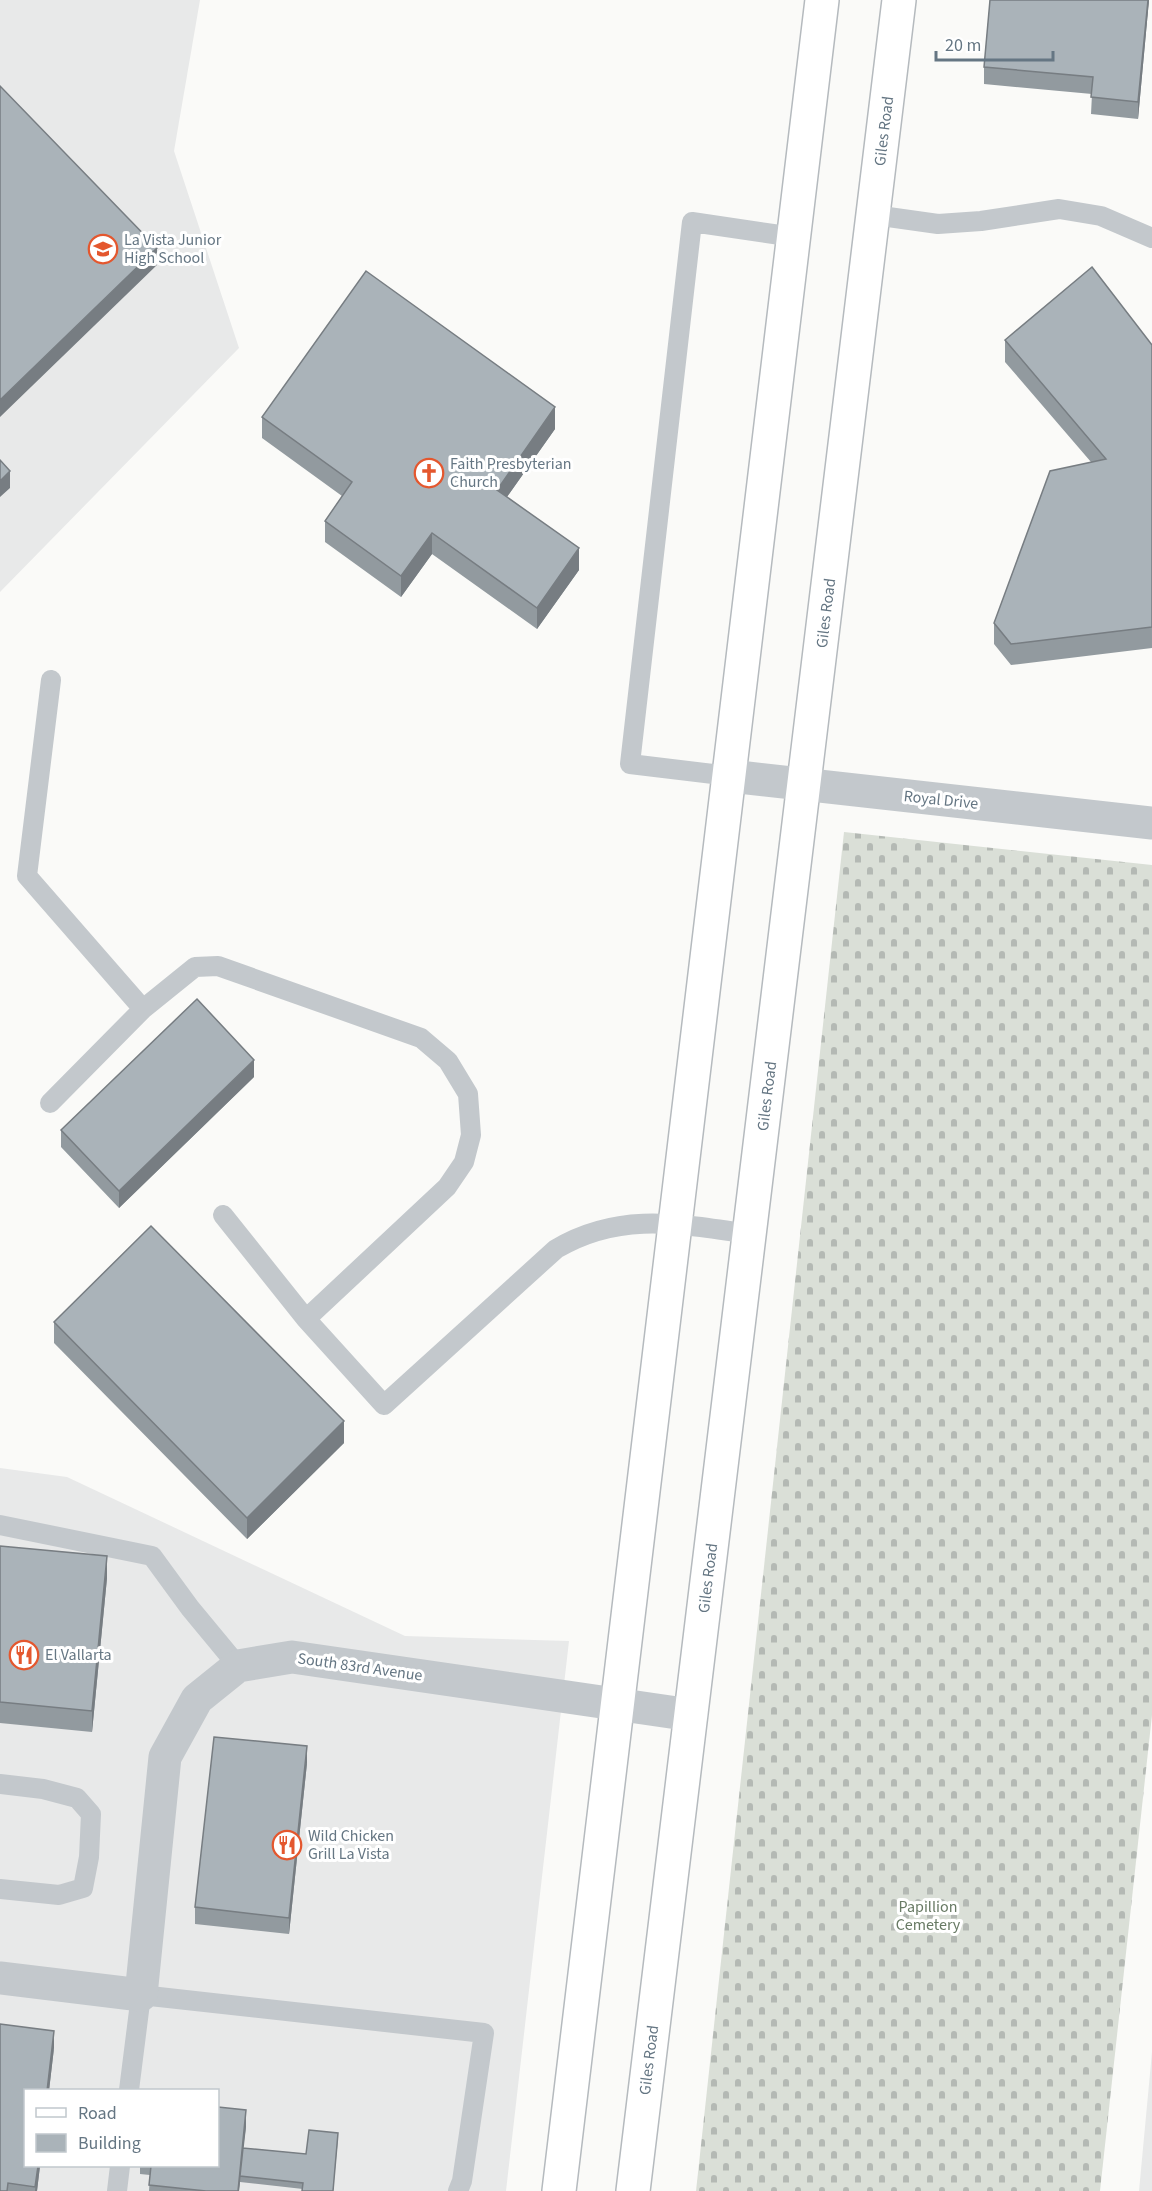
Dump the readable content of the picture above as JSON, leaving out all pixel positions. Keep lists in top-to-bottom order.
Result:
{
  "streets": {
    "main road": ["Giles Road"],
    "street": ["Royal Drive", "South 83rd Avenue"]
  },
  "crossings": [
    ["Giles Road", "Royal Drive"],
    ["Giles Road", "South 83rd Avenue"]
  ],
  "parks": ["Papillion Cemetery"],
  "places": {
    "school or university": ["La Vista Junior High School"],
    "church": ["Faith Presbyterian Church"],
    "restaurant": ["El Vallarta", "Wild Chicken Grill La Vista"]
  },
  "legend": ["Road", "Building"],
  "scale_bar": "20 m"
}
